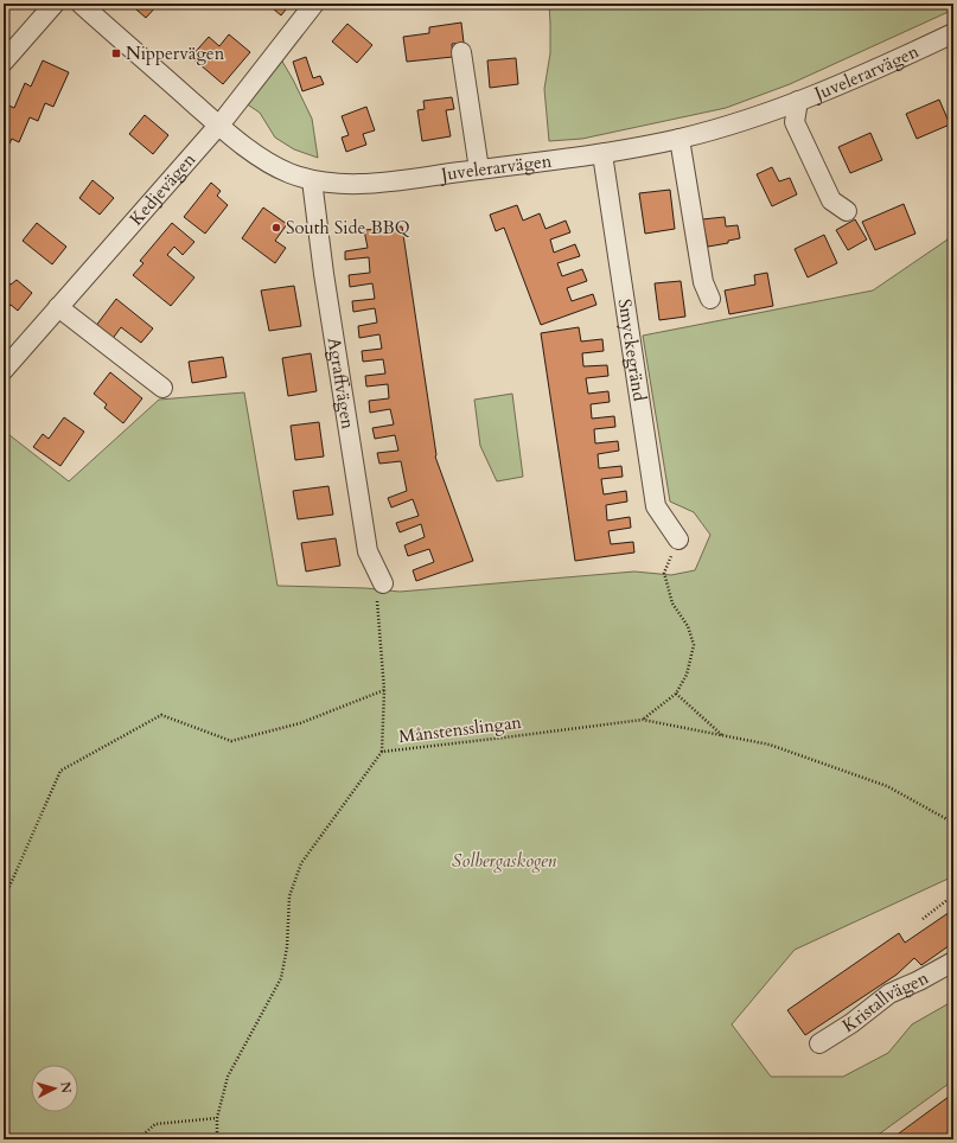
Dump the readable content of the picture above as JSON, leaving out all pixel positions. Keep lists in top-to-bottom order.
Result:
{
  "streets": {
    "street": [
      "Juvelerarvägen",
      "Kedjevägen",
      "Smyckegränd",
      "Agraffvägen",
      "Kristallvägen"
    ],
    "path": ["Månstensslingan"]
  },
  "crossings": [
    ["Juvelerarvägen", "Kedjevägen"],
    ["Juvelerarvägen", "Smyckegränd"],
    ["Juvelerarvägen", "Agraffvägen"]
  ],
  "parks": ["Solbergaskogen"],
  "places": {
    "transit": ["Nippervägen"],
    "other": ["South Side BBQ"]
  },
  "north": "right"
}
